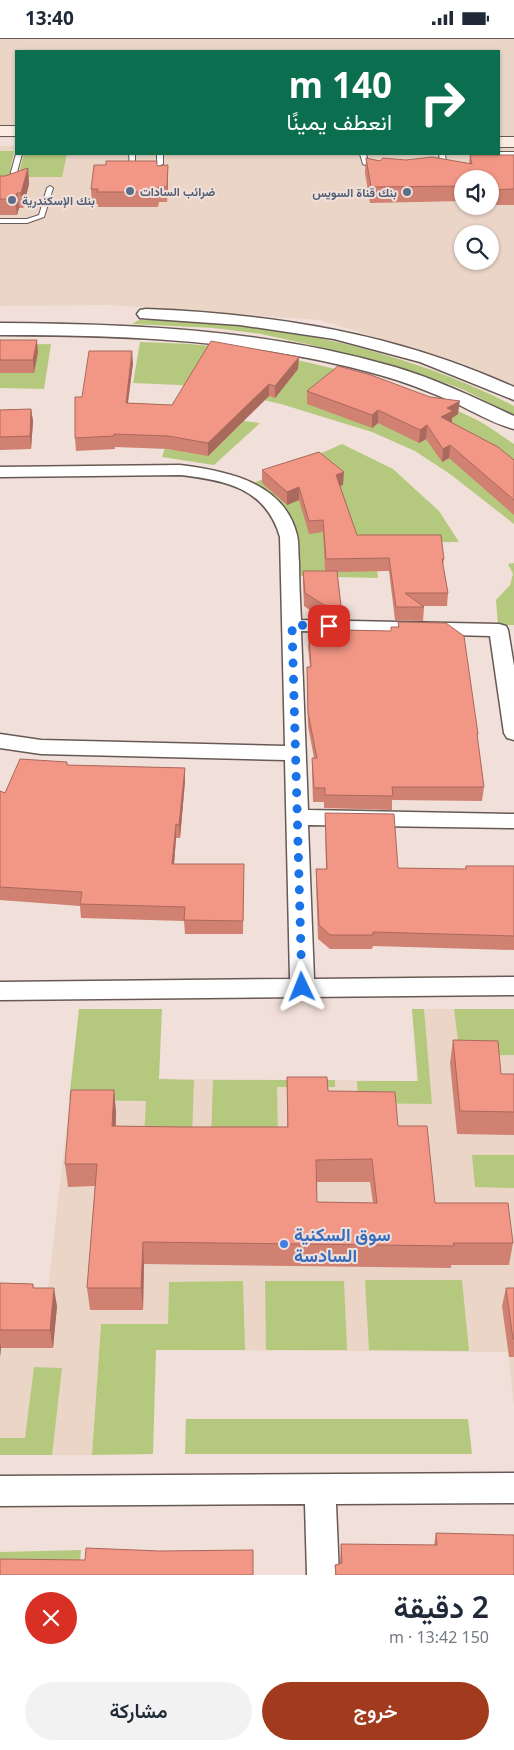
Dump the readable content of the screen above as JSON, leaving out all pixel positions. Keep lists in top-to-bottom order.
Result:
{
  "places": [
    "ضرائب السادات",
    "بنك قناة السويس",
    "بنك الإسكندرية",
    "سوق السكنية السادسة"
  ],
  "page": {
    "status": "13:40",
    "turn": ["140 m", "انعطف يمينًا"],
    "heading": ["2 دقيقة", "150 m · 13:42"],
    "buttons": ["خروج", "مشاركة"]
  }
}
